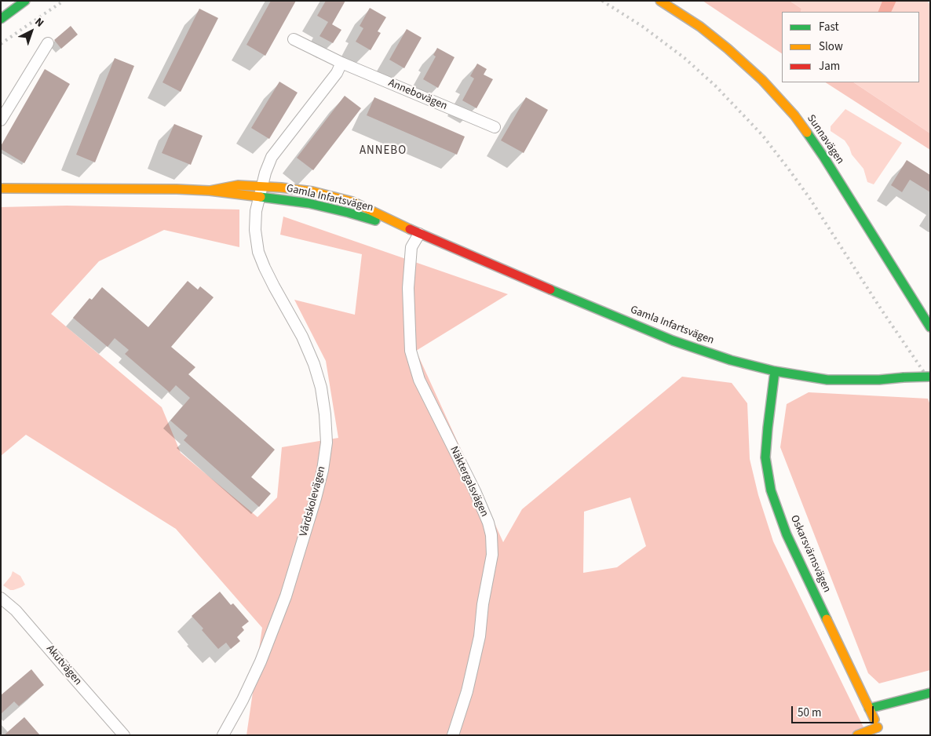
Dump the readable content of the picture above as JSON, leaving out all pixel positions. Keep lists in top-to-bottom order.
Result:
{
  "streets": {
    "main road": ["Sunnavägen", "Gamla Infartsvägen", "Oskarsvärnsvägen"],
    "street": [
      "Annebovägen",
      "Näktergalsvägen",
      "Vårdskolevägen",
      "Akutvägen"
    ]
  },
  "crossings": [
    ["Gamla Infartsvägen", "Näktergalsvägen"],
    ["Gamla Infartsvägen", "Vårdskolevägen"],
    ["Gamla Infartsvägen", "Oskarsvärnsvägen"]
  ],
  "districts": ["ANNEBO"],
  "legend": ["Fast", "Slow", "Jam"],
  "scale_bar": "50 m",
  "north": "top right"
}
